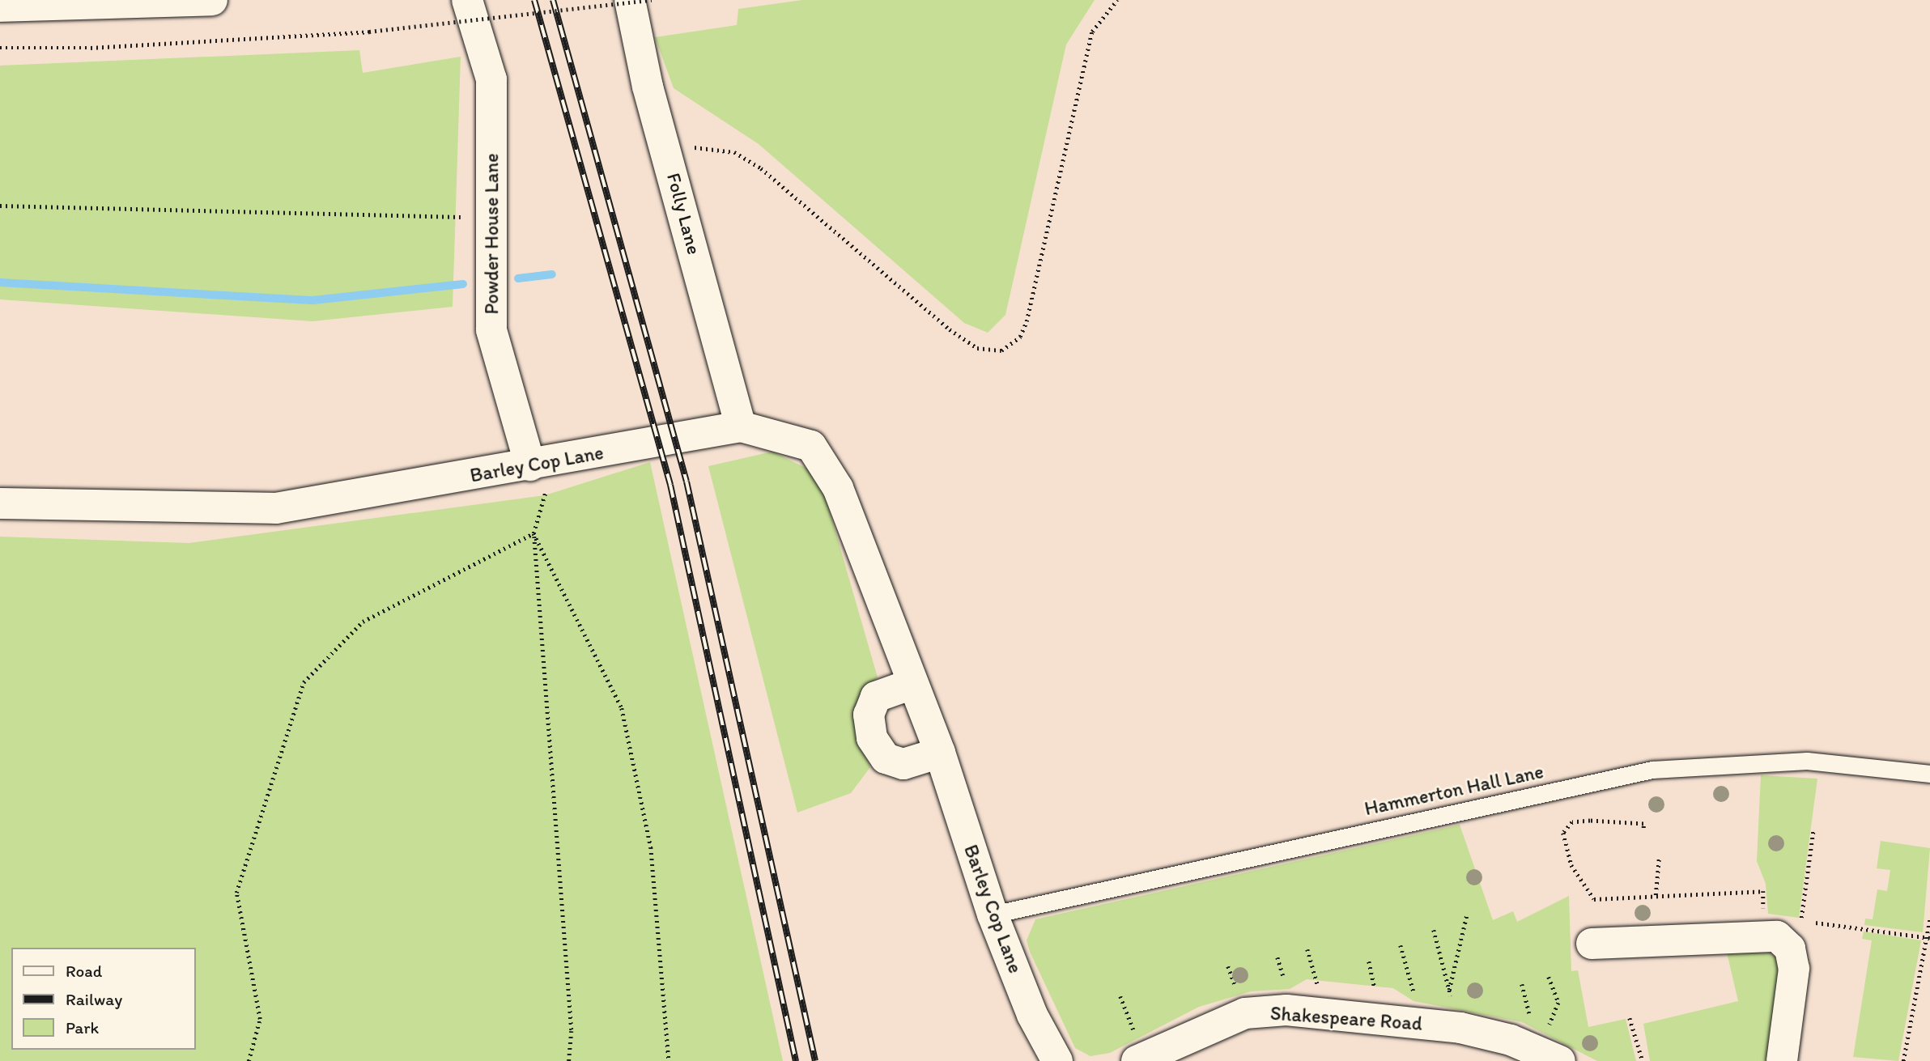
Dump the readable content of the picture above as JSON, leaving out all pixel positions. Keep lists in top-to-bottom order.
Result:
{
  "streets": {
    "main road": [
      "Folly Lane",
      "Powder House Lane",
      "Barley Cop Lane",
      "Shakespeare Road"
    ],
    "lane": ["Hammerton Hall Lane"]
  },
  "crossings": [
    ["Folly Lane", "Barley Cop Lane"],
    ["Powder House Lane", "Barley Cop Lane"],
    ["Barley Cop Lane", "Hammerton Hall Lane"]
  ],
  "legend": ["Road", "Railway", "Park"]
}
